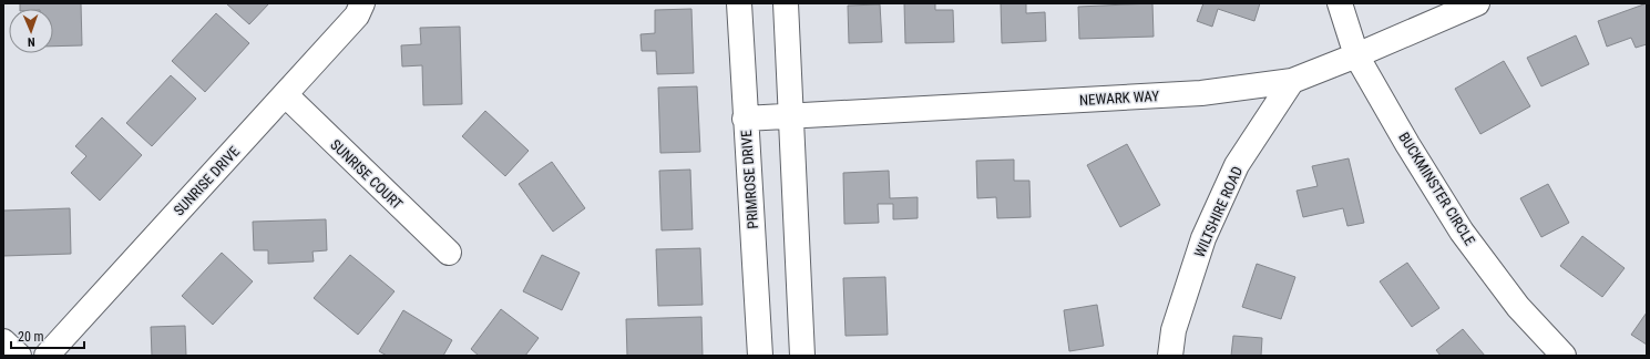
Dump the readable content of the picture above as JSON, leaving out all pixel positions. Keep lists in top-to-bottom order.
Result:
{
  "streets": {
    "street": [
      "NEWARK WAY",
      "SUNRISE COURT",
      "PRIMROSE DRIVE",
      "SUNRISE DRIVE",
      "BUCKMINSTER CIRCLE",
      "WILTSHIRE ROAD"
    ]
  },
  "crossings": [
    ["NEWARK WAY", "PRIMROSE DRIVE"],
    ["NEWARK WAY", "BUCKMINSTER CIRCLE"],
    ["NEWARK WAY", "WILTSHIRE ROAD"],
    ["SUNRISE COURT", "SUNRISE DRIVE"]
  ],
  "scale_bar": "20 m",
  "north": "bottom"
}
